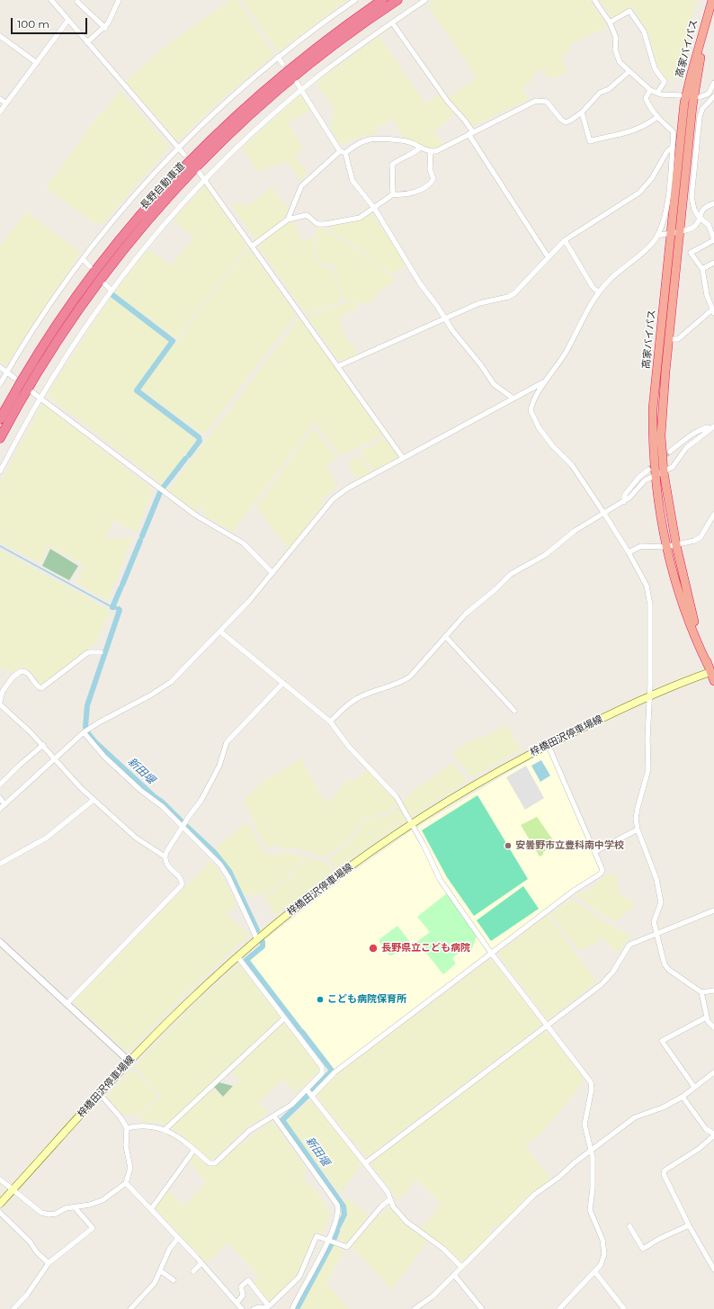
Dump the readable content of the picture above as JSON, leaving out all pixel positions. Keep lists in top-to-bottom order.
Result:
{
  "streets": {
    "highway": ["高家バイパス", "長野自動車道"],
    "main road": ["梓橋田沢停車場線"]
  },
  "crossings": [
    ["高家バイパス", "梓橋田沢停車場線"]
  ],
  "water": ["新田堰"],
  "places": ["安曇野市立豊科南中学校", "長野県立こども病院", "こども病院保育所"],
  "scale_bar": "100 m"
}
